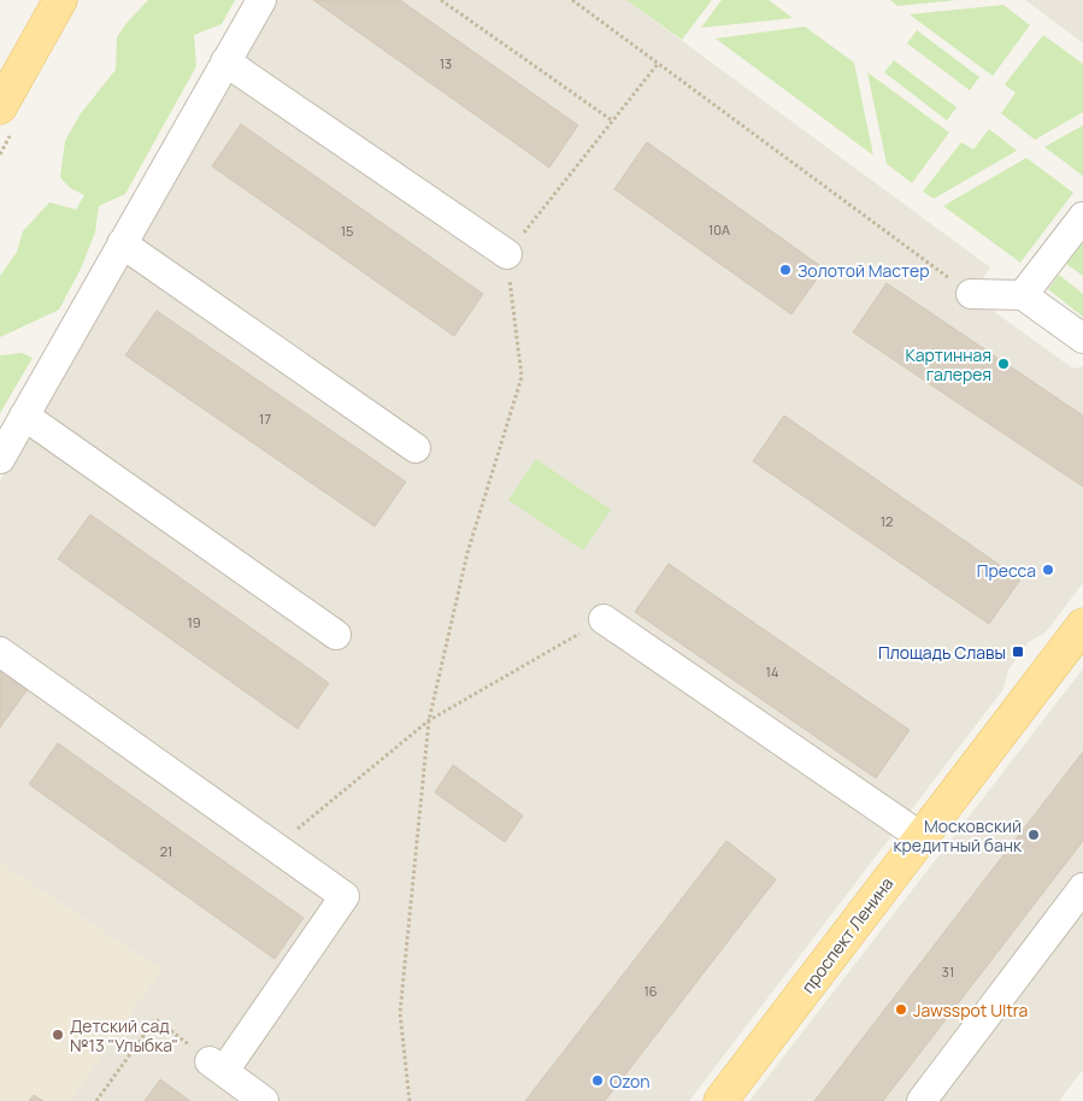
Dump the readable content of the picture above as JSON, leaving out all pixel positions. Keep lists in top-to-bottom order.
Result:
{
  "streets": {
    "main road": ["проспект Ленина"]
  },
  "places": {
    "other": [
      "Золотой Мастер",
      "Картинная галерея",
      "Пресса",
      "Московский кредитный банк",
      "Jawsspot Ultra",
      "Детский сад №13 \"Улыбка\"",
      "Ozon"
    ],
    "transit": ["Площадь Славы"]
  },
  "house_numbers": [
    "13",
    "10А",
    "15",
    "17",
    "12",
    "19",
    "14",
    "21",
    "31",
    "16"
  ]
}
